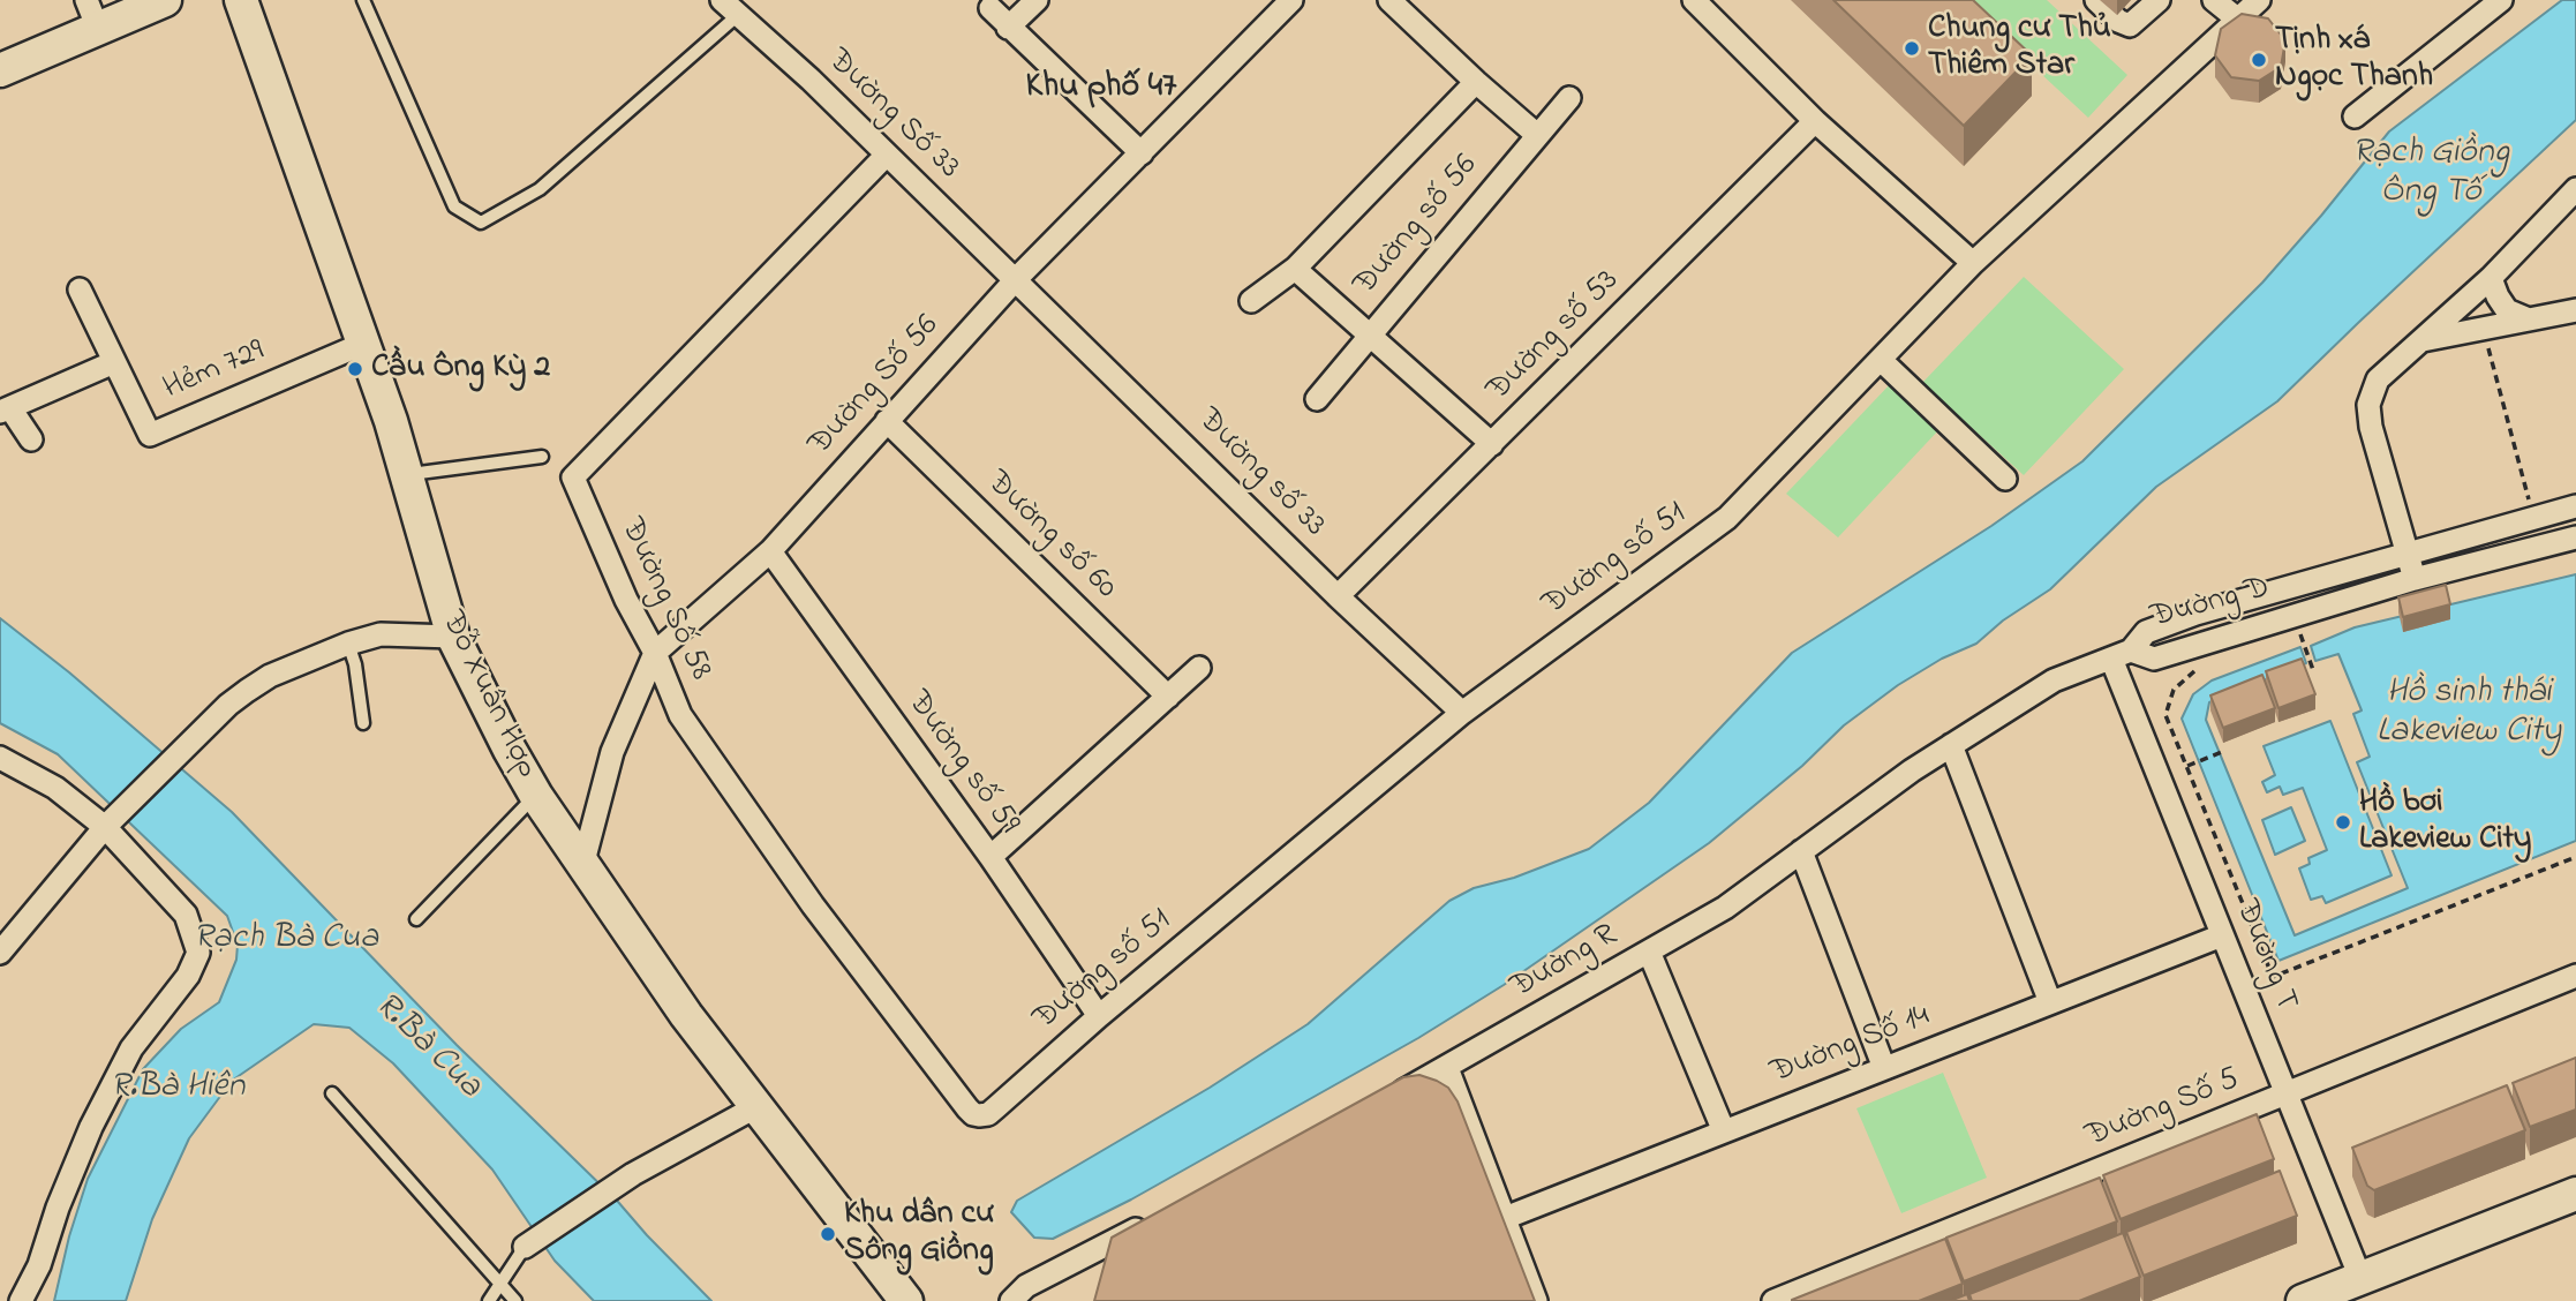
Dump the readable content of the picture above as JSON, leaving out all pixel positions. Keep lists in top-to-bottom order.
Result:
{
  "streets": {
    "main road": ["Đỗ Xuân Hợp"],
    "street": [
      "Đường Số 33",
      "Đường số 56",
      "Đường số 53",
      "Hẻm 729",
      "Đường Số 56",
      "Đường số 33",
      "Đường số 60",
      "Đường số 51",
      "Đường Số 58",
      "Đường D",
      "Đường số 59",
      "Đường T",
      "Đường R",
      "Đường Số 14",
      "Đường Số 5"
    ]
  },
  "crossings": [
    ["Đường Số 33", "Đường Số 56"],
    ["Đường Số 33", "Đường số 33"],
    ["Đường Số 33", "Đường Số 58"],
    ["Đường số 53", "Đường số 33"],
    ["Hẻm 729", "Đỗ Xuân Hợp"],
    ["Đường Số 56", "Đường số 33"],
    ["Đường Số 56", "Đường số 60"],
    ["Đường Số 56", "Đường Số 58"],
    ["Đường Số 56", "Đỗ Xuân Hợp"],
    ["Đường Số 56", "Đường số 59"],
    ["Đường số 33", "Đường số 51"],
    ["Đường số 51", "Đường Số 58"],
    ["Đường số 51", "Đường số 59"],
    ["Đường D", "Đường T"],
    ["Đường D", "Đường R"],
    ["Đường T", "Đường R"],
    ["Đường T", "Đường Số 14"],
    ["Đường T", "Đường Số 5"]
  ],
  "districts": ["Khu phố 47"],
  "water": [
    "Rạch Giồng Ông Tố",
    "Hồ sinh thái Lakeview City",
    "Rạch Bà Cua",
    "R.Bà Cua",
    "R.Bà Hiên"
  ],
  "places": [
    "Chung cư Thủ Thiêm Star",
    "Tịnh xá Ngọc Thanh",
    "Cầu Ông Kỳ 2",
    "Hồ bơi Lakeview City",
    "Khu dân cư Sông Giồng"
  ]
}
